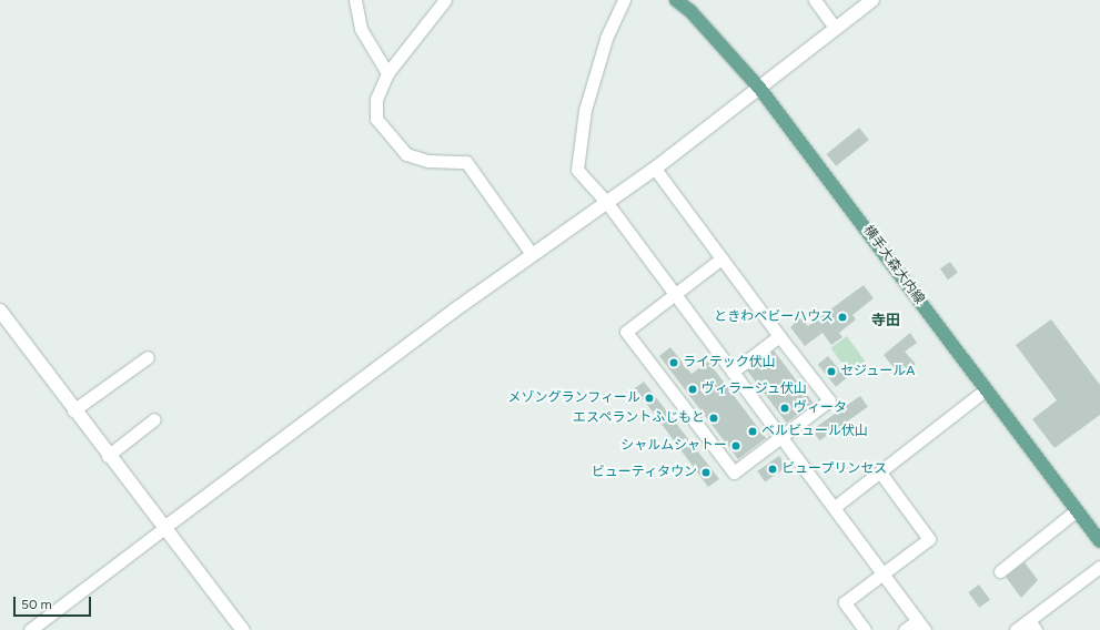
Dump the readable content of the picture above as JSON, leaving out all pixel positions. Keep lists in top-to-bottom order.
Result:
{
  "streets": {
    "main road": ["横手大森大内線"]
  },
  "districts": ["寺田"],
  "places": [
    "ときわベビーハウス",
    "ライテック伏山",
    "セジュールA",
    "ヴィラージュ伏山",
    "メゾングランフィール",
    "ヴィータ",
    "エスペラントふじもと",
    "ベルビュール伏山",
    "シャルムシャトー",
    "ビュープリンセス",
    "ビューティタウン"
  ],
  "scale_bar": "50 m"
}
